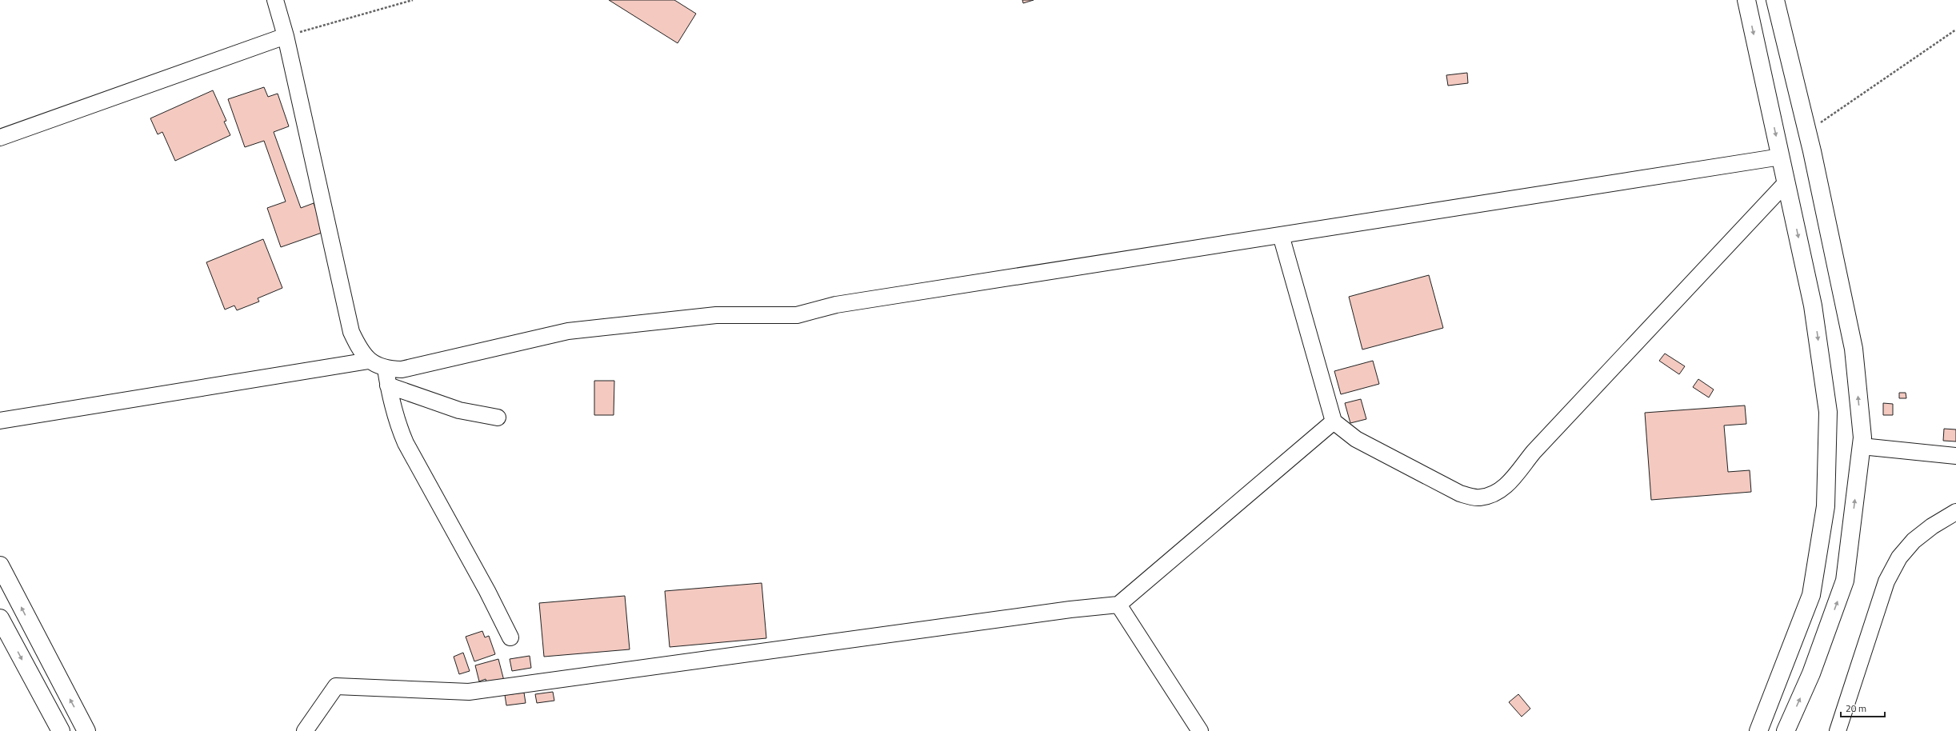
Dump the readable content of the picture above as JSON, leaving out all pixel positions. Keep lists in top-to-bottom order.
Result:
{
  "scale_bar": "20 m"
}
